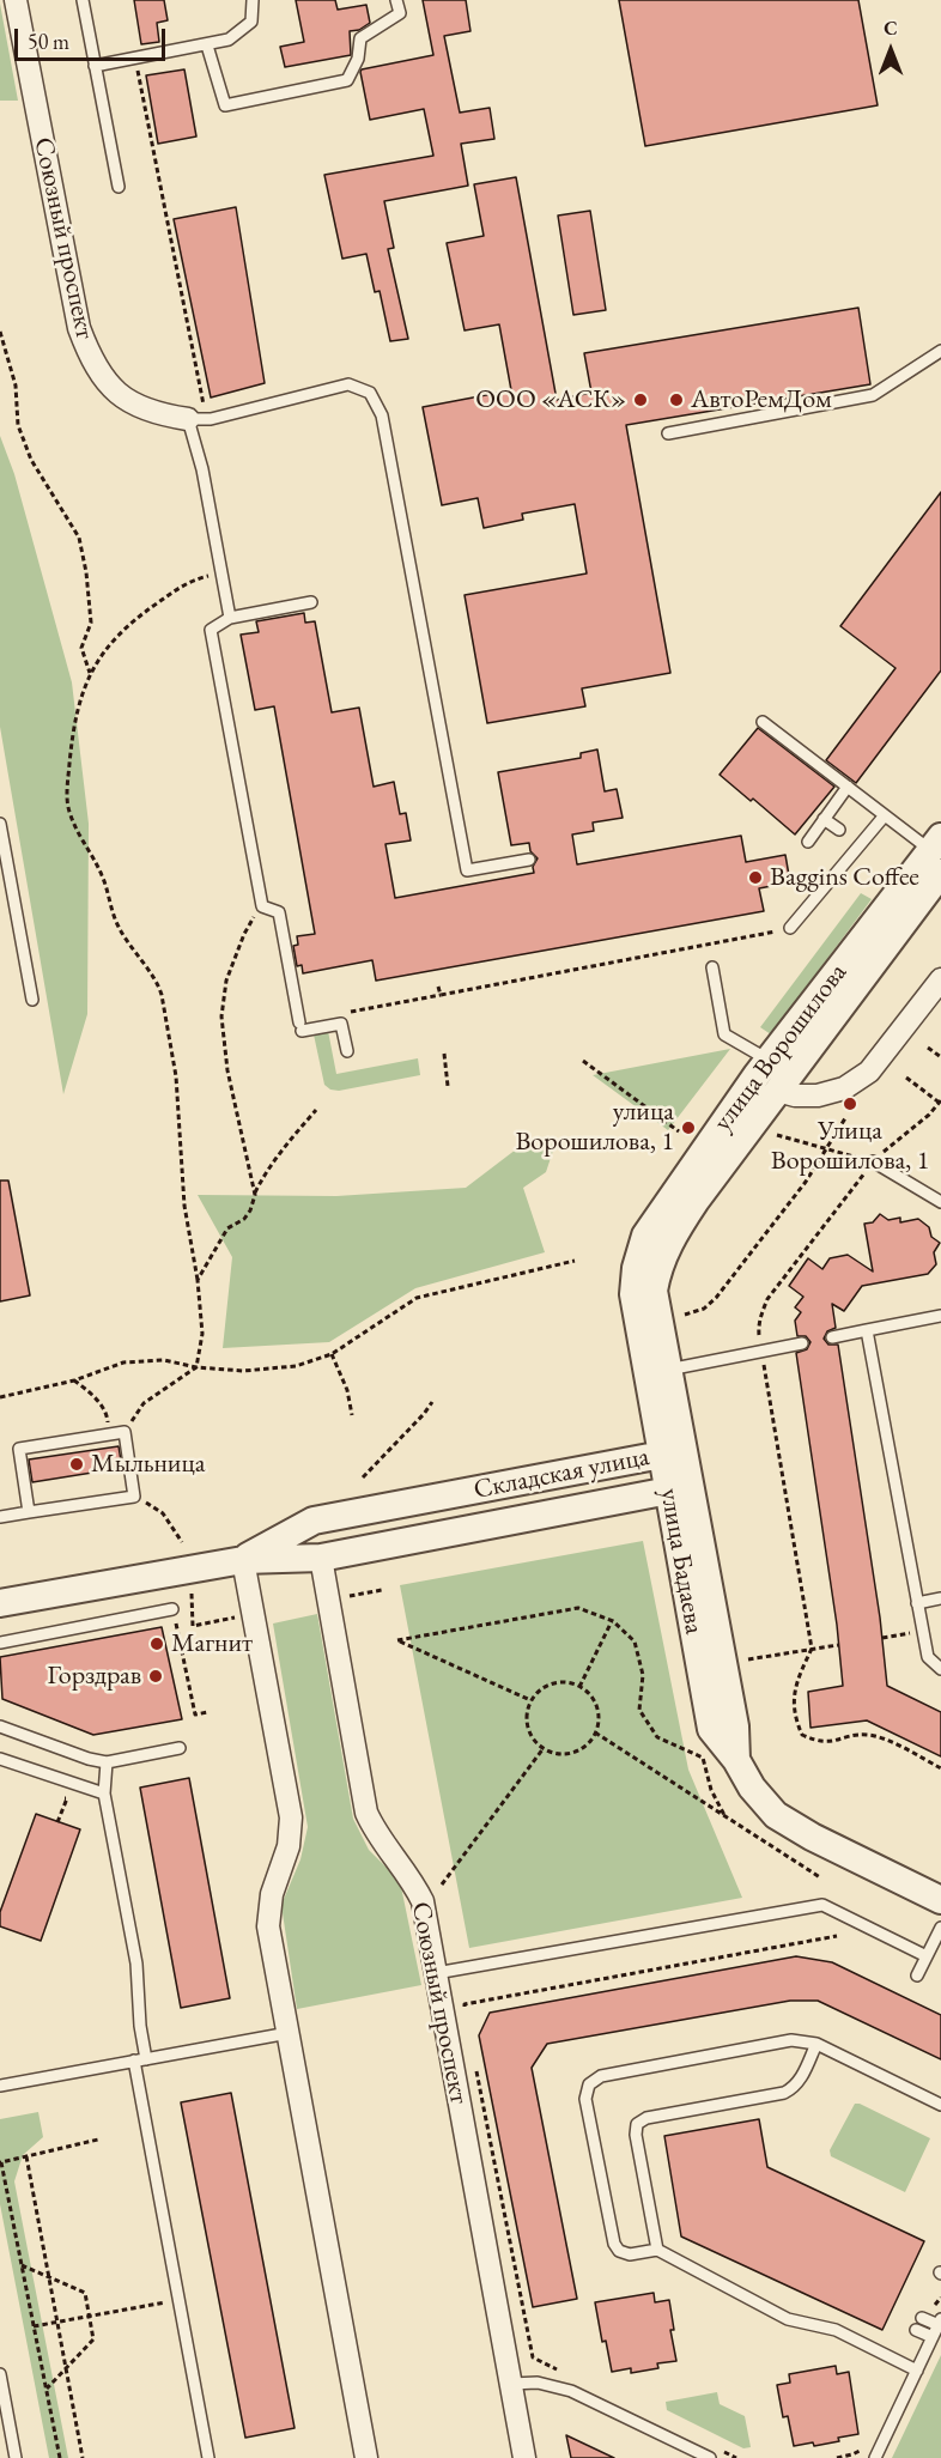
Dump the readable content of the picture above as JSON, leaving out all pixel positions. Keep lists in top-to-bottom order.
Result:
{
  "streets": {
    "street": [
      "Союзный проспект",
      "улица Ворошилова",
      "Складская улица",
      "улица Бадаева"
    ]
  },
  "crossings": [
    ["Союзный проспект", "Складская улица"],
    ["улица Ворошилова", "улица Бадаева"],
    ["Складская улица", "улица Бадаева"]
  ],
  "places": [
    "ООО «АСК»",
    "АвтоРемДом",
    "Baggins Coffee",
    "Улица Ворошилова, 1",
    "улица Ворошилова, 1",
    "Мыльница",
    "Магнит",
    "Горздрав"
  ],
  "scale_bar": "50 m",
  "north": "top"
}
